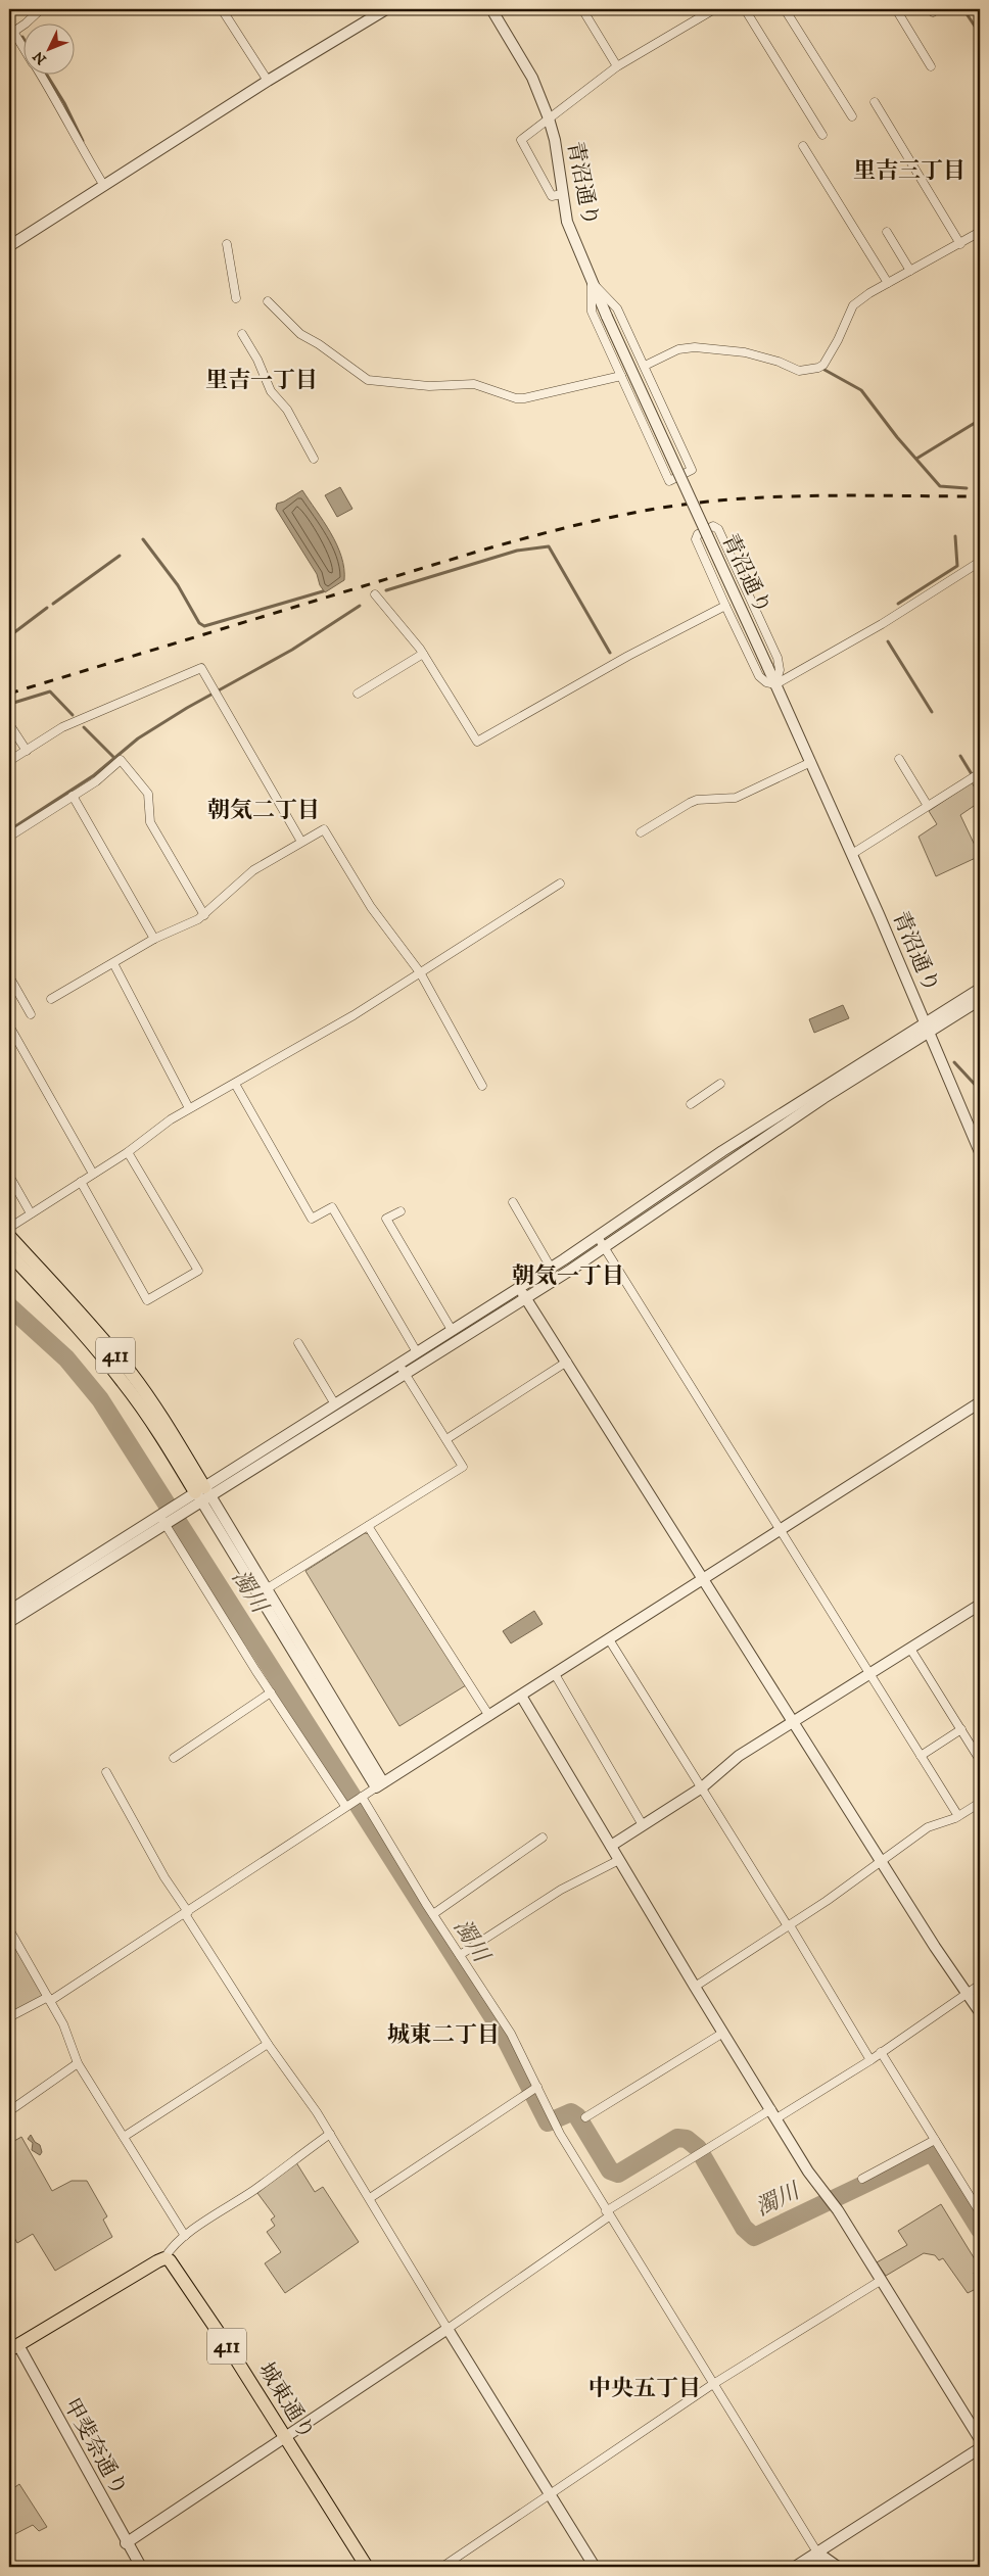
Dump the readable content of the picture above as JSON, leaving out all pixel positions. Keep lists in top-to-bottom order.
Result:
{
  "streets": {
    "highway": ["411", "城東通り"],
    "street": ["青沼通り", "甲斐奈通り"]
  },
  "districts": [
    "里吉三丁目",
    "里吉一丁目",
    "朝気二丁目",
    "朝気一丁目",
    "城東二丁目",
    "中央五丁目"
  ],
  "water": ["濁川"],
  "north": "bottom left"
}
